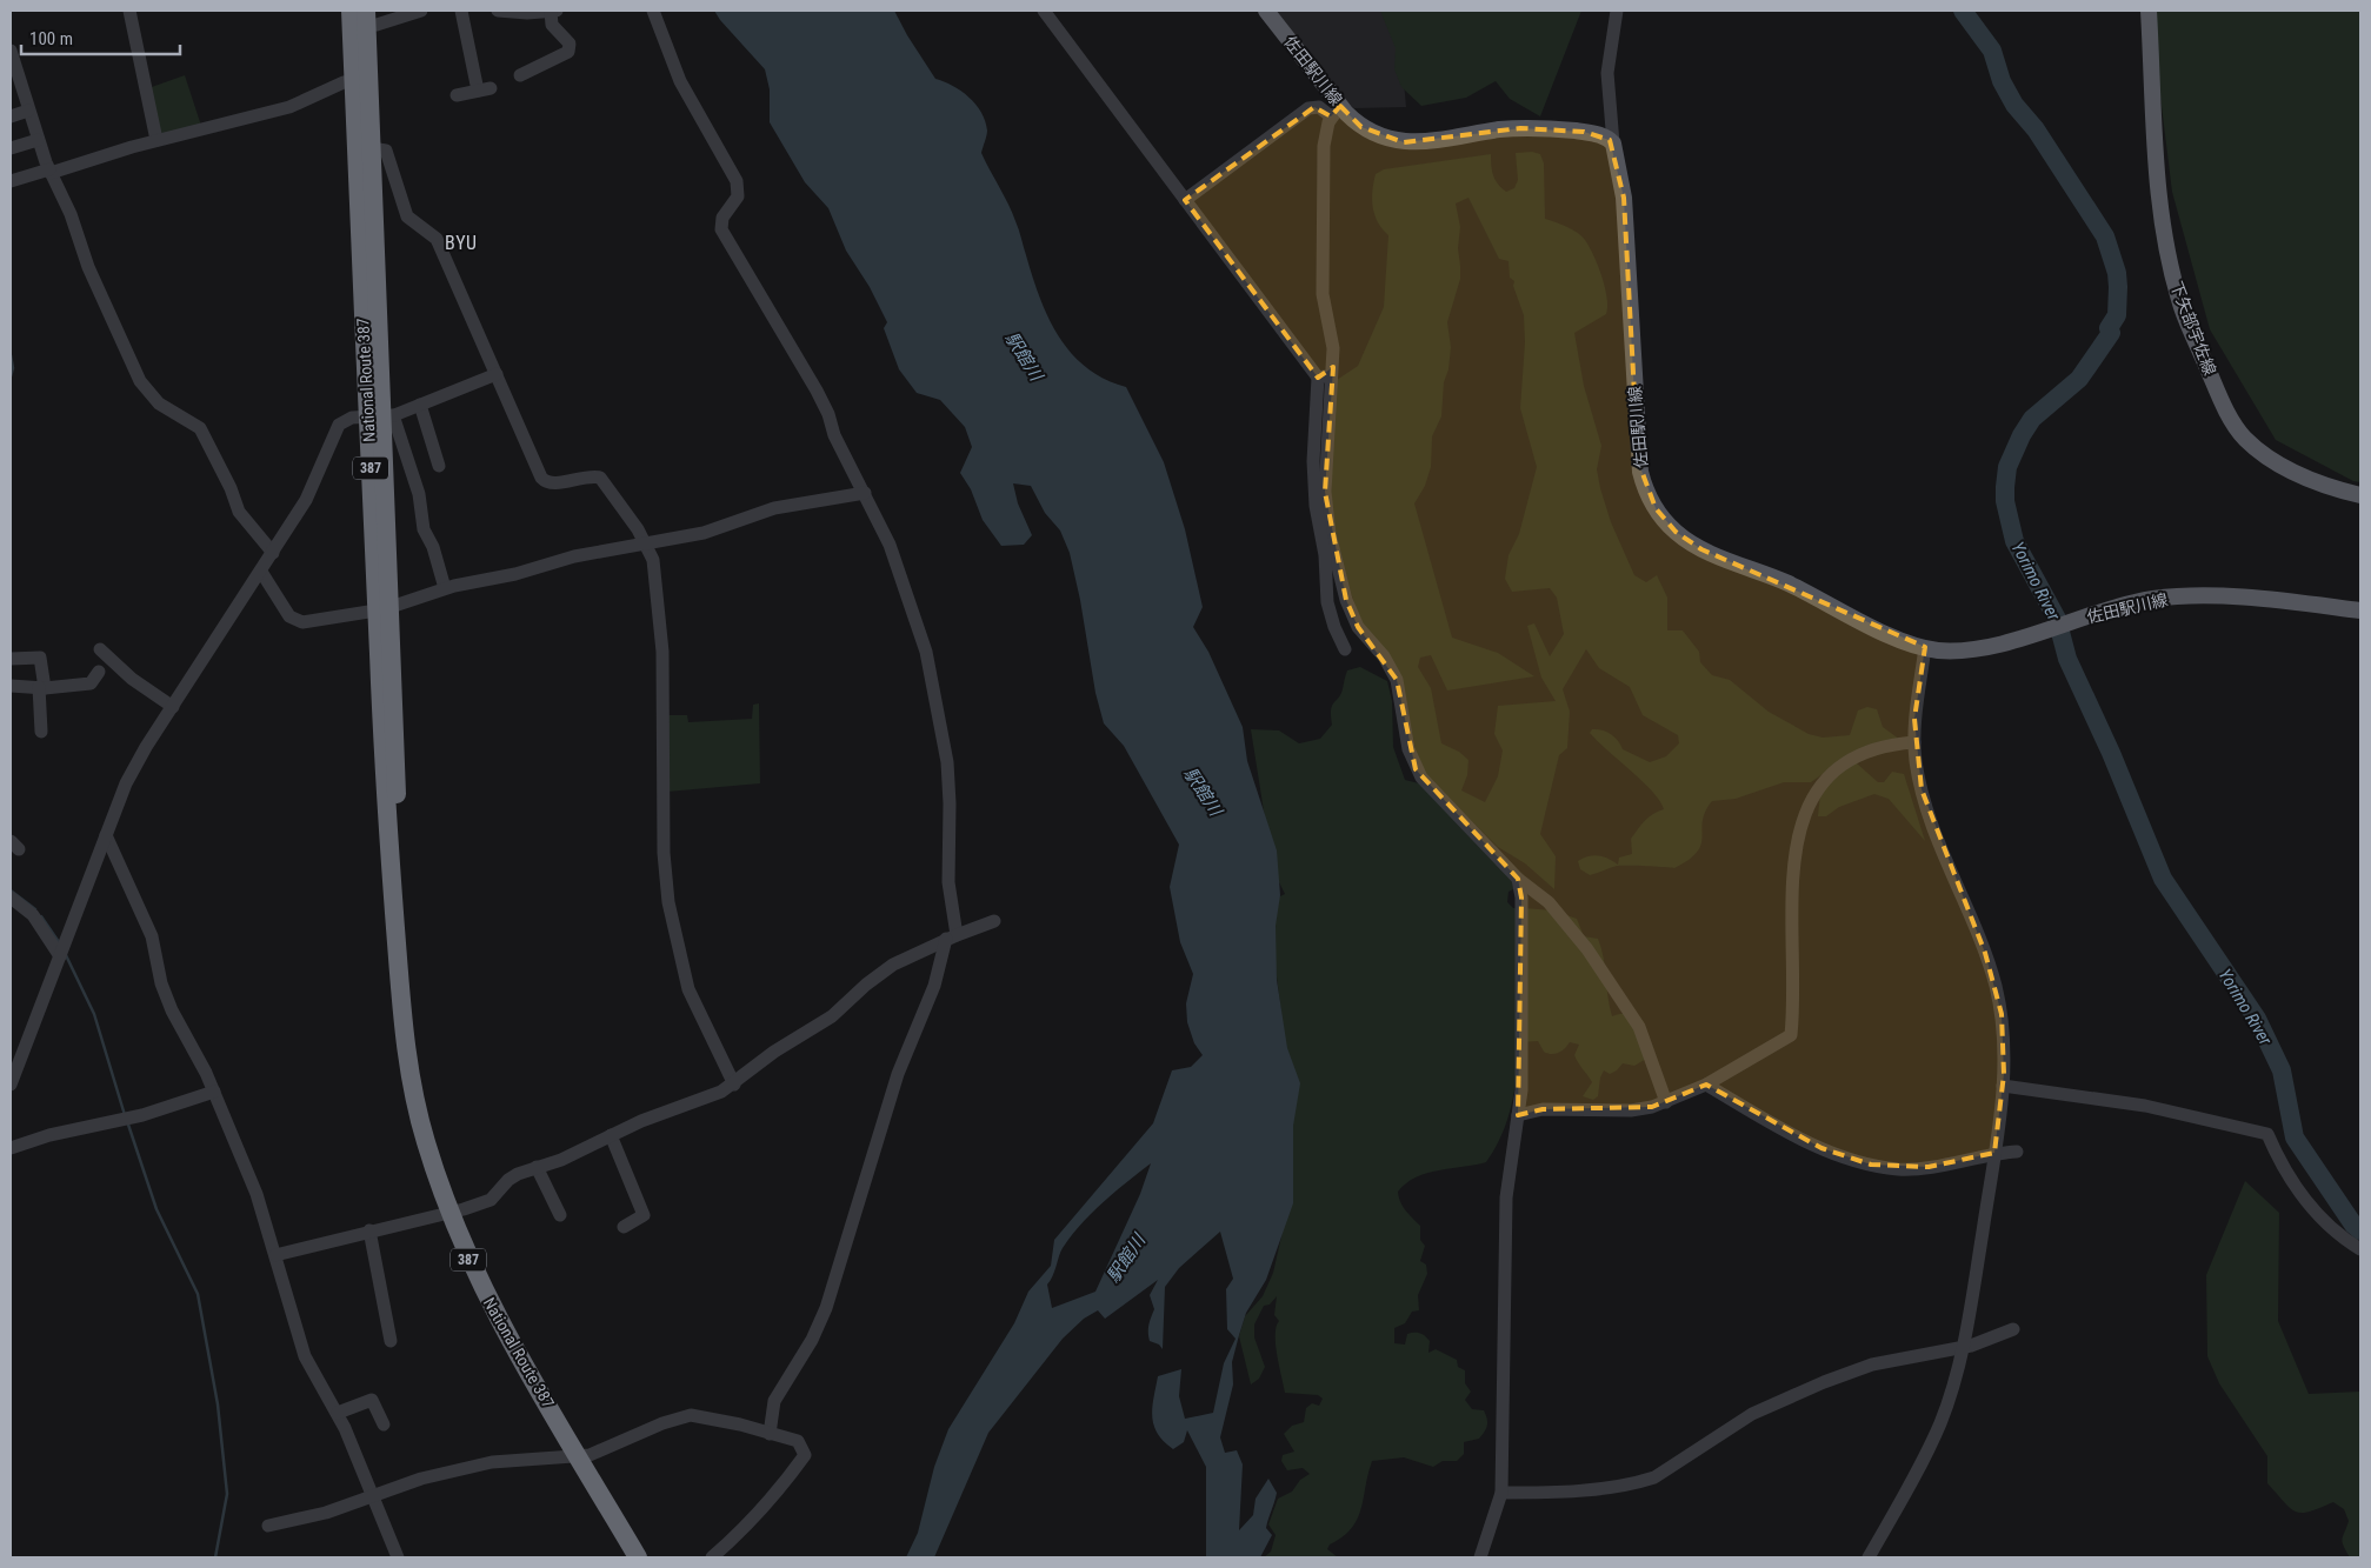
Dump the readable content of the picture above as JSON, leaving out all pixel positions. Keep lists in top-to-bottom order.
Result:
{
  "streets": {
    "highway": ["National Route 387", "387"],
    "main road": ["佐田駅川線", "下矢部宇佐線"]
  },
  "districts": ["BYU"],
  "water": ["駅館川", "Yorimo River"],
  "scale_bar": "100 m"
}
